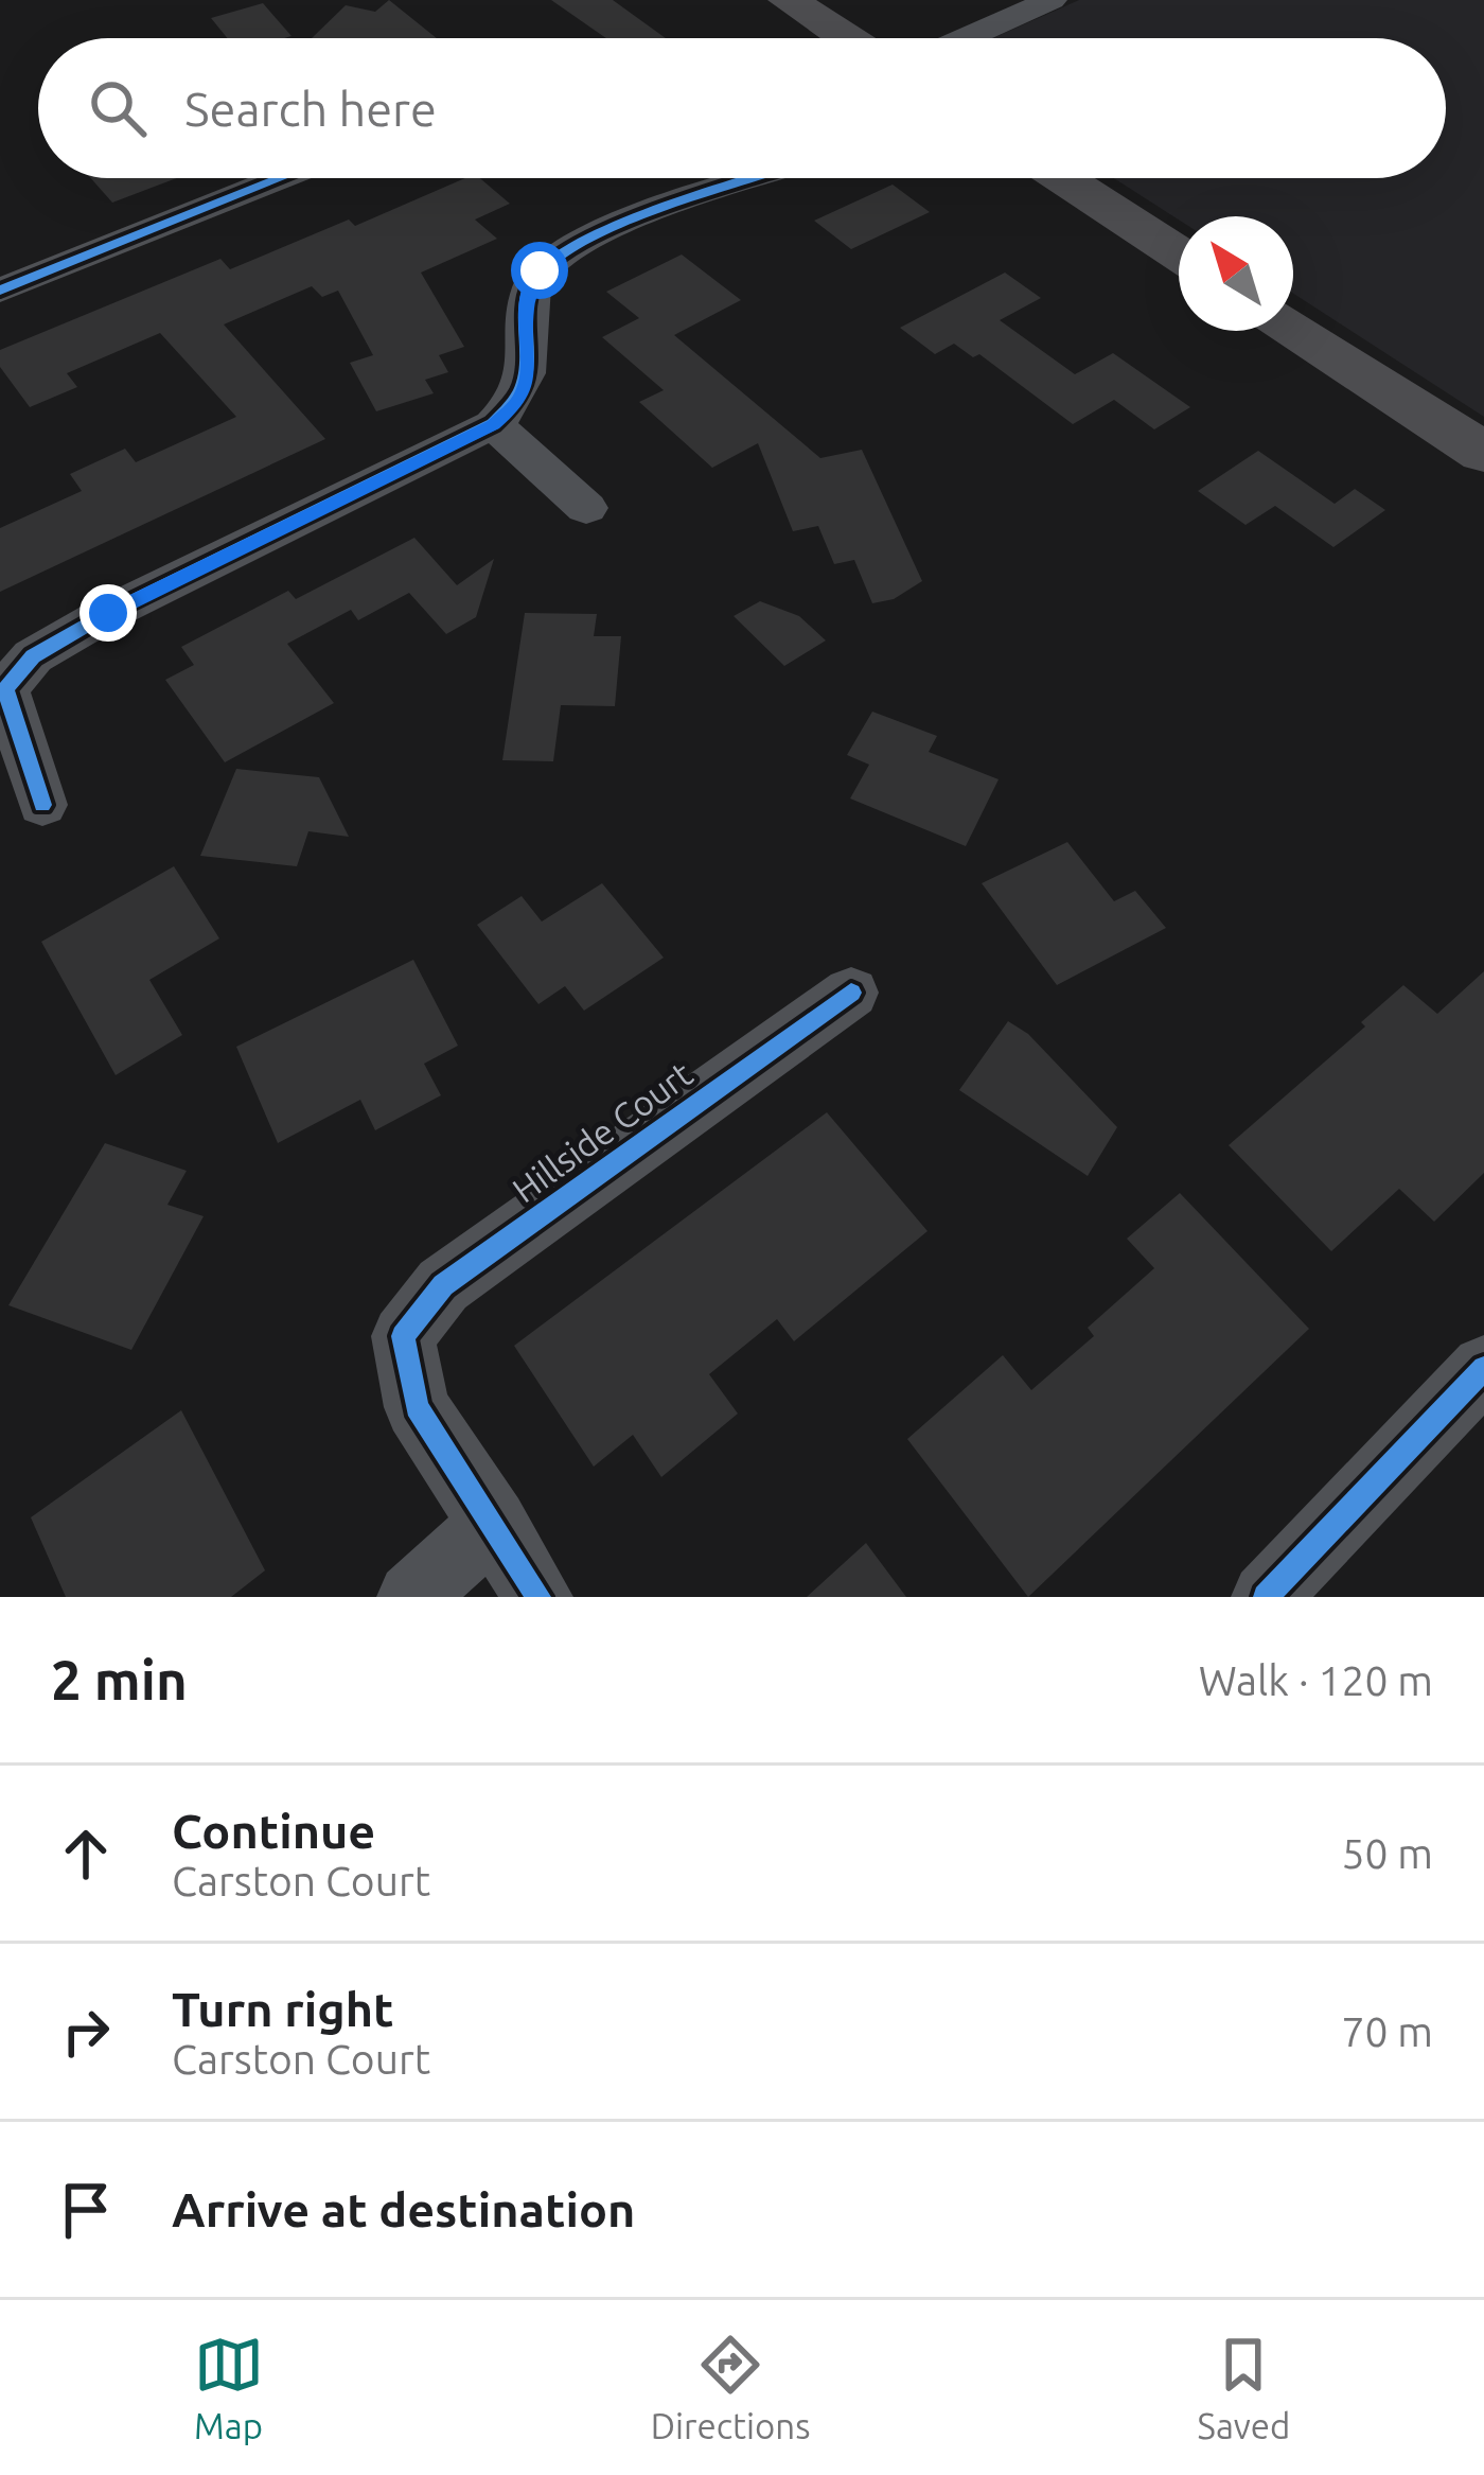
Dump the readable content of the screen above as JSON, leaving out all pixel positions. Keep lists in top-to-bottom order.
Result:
{
  "streets": {
    "street": ["Hillside Court"]
  },
  "north": "top left",
  "page": {
    "search": "Search here",
    "heading": ["2 min", "Walk · 120 m"],
    "list": [
      ["Continue", "Carston Court", "50 m"],
      ["Turn right", "Carston Court", "70 m"],
      "Arrive at destination"
    ],
    "nav": ["Map", "Directions", "Saved"]
  }
}
